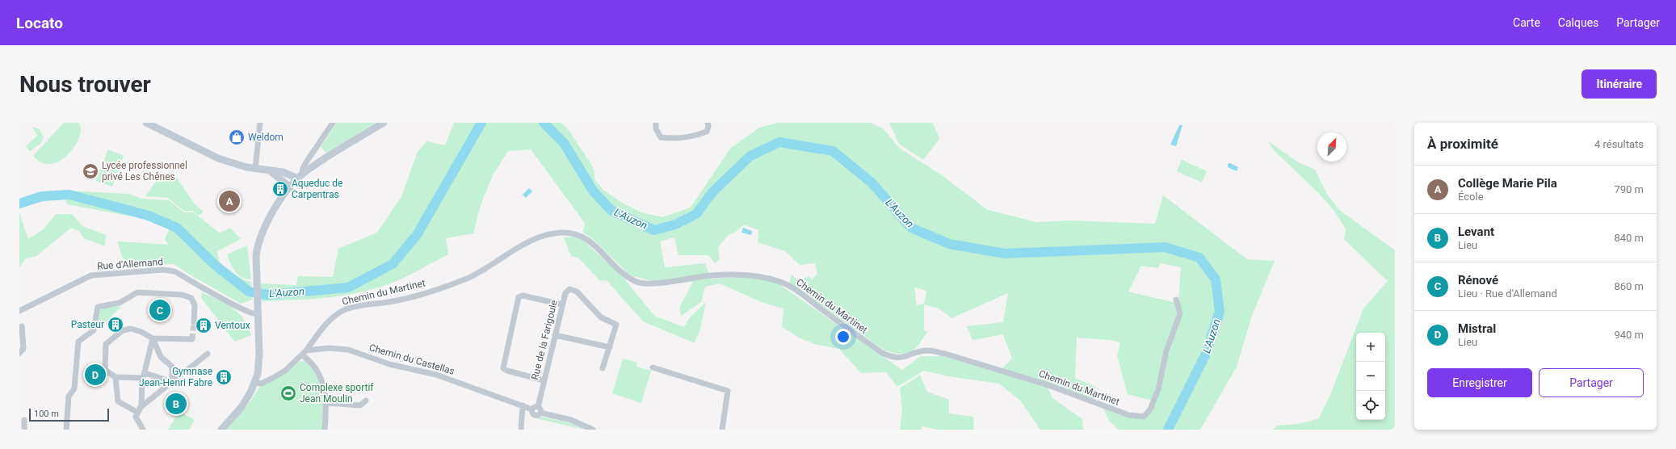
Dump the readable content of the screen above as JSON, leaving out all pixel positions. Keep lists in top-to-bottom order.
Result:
{
  "streets": {
    "street": [
      "Rue d'Allemand",
      "Chemin du Martinet",
      "Rue de la Farigoule",
      "Chemin du Castellas"
    ]
  },
  "crossings": [
    ["Chemin du Martinet", "Chemin du Castellas"],
    ["Rue de la Farigoule", "Chemin du Castellas"]
  ],
  "water": ["L'Auzon"],
  "places": {
    "shop": ["Weldom"],
    "school or university": ["Lycée professionnel privé Les Chênes"],
    "building": [
      "Aqueduc de Carpentras",
      "Pasteur",
      "Ventoux",
      "Gymnase Jean-Henri Fabre"
    ],
    "sports": ["Complexe sportif Jean Moulin"]
  },
  "scale_bar": "100 m",
  "north": "top right",
  "page": {
    "header": "Locato",
    "nav": ["Carte", "Calques", "Partager"],
    "buttons": [
      "Itinéraire",
      ["Enregistrer", "Partager"]
    ],
    "title": "Nous trouver",
    "heading": ["À proximité", "4 résultats"],
    "list": [
      {
        "mark": "A",
        "name": "Collège Marie Pila",
        "note": "École",
        "value": "790 m"
      },
      {
        "mark": "B",
        "name": "Levant",
        "note": "Lieu",
        "value": "840 m"
      },
      {
        "mark": "C",
        "name": "Rénové",
        "note": "Lieu · Rue d'Allemand",
        "value": "860 m"
      },
      {
        "mark": "D",
        "name": "Mistral",
        "note": "Lieu",
        "value": "940 m"
      }
    ],
    "pins": [
      "A",
      "C",
      "D",
      "B"
    ],
    "map_buttons": ["+", "−"],
    "scale": "100 m"
  }
}
